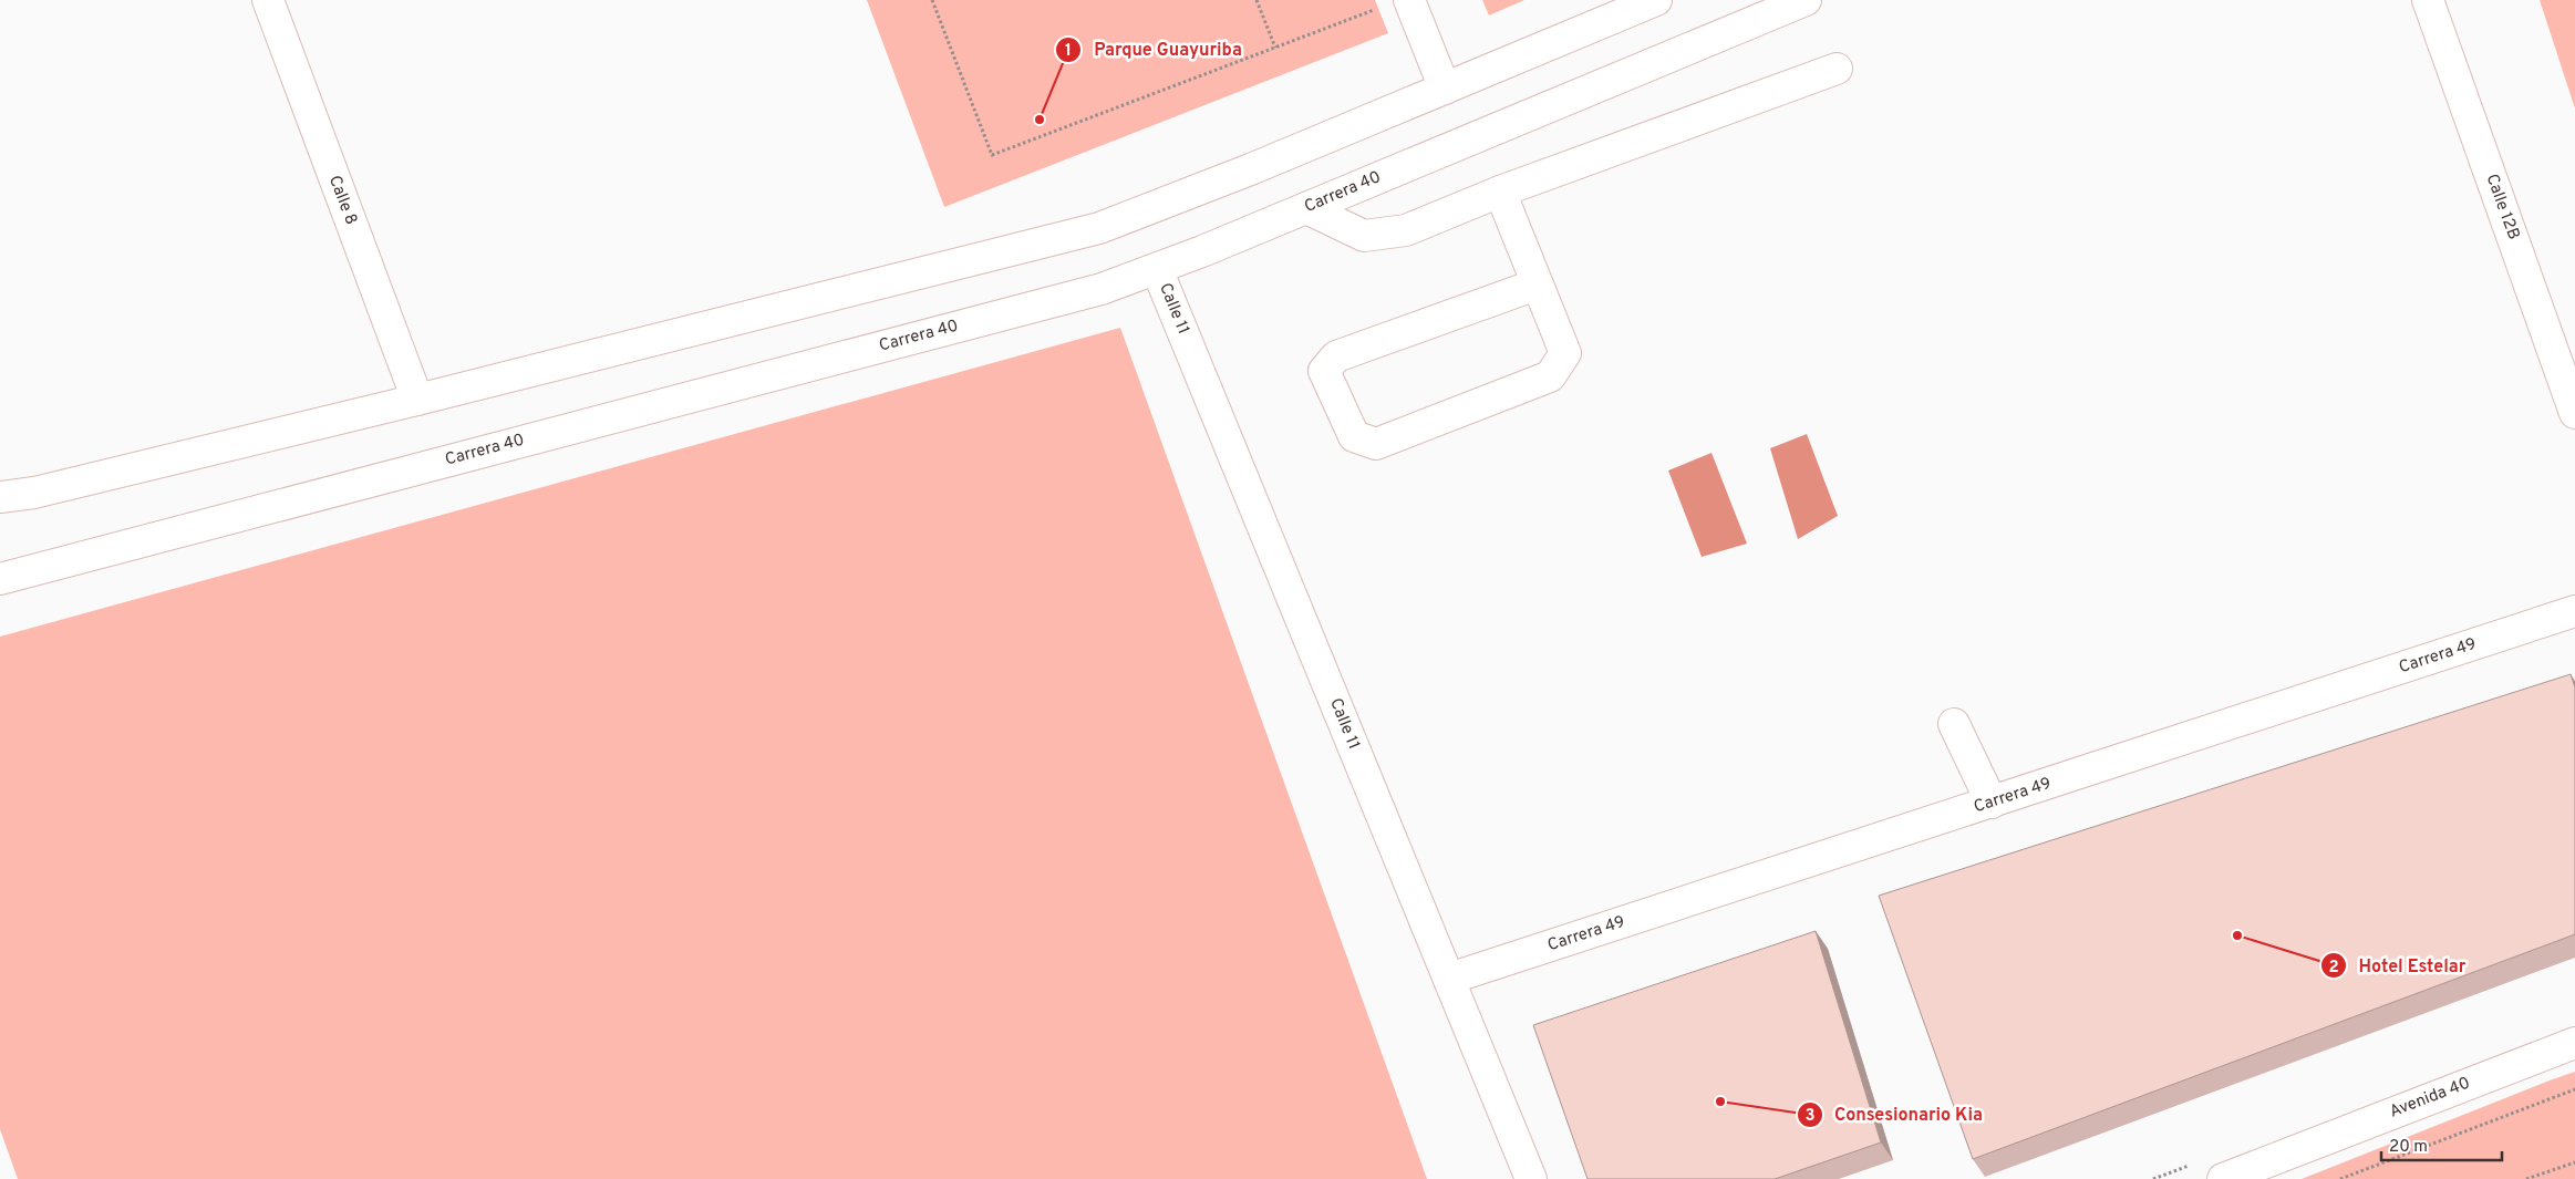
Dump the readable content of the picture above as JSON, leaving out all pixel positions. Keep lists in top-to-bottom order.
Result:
{
  "streets": {
    "main road": [
      "Carrera 40",
      "Calle 8",
      "Calle 12B",
      "Calle 11",
      "Carrera 49",
      "Avenida 40"
    ]
  },
  "crossings": [
    ["Carrera 40", "Calle 11"],
    ["Calle 11", "Carrera 49"]
  ],
  "places": ["Parque Guayuriba", "Hotel Estelar", "Consesionario Kia"],
  "scale_bar": "20 m"
}
